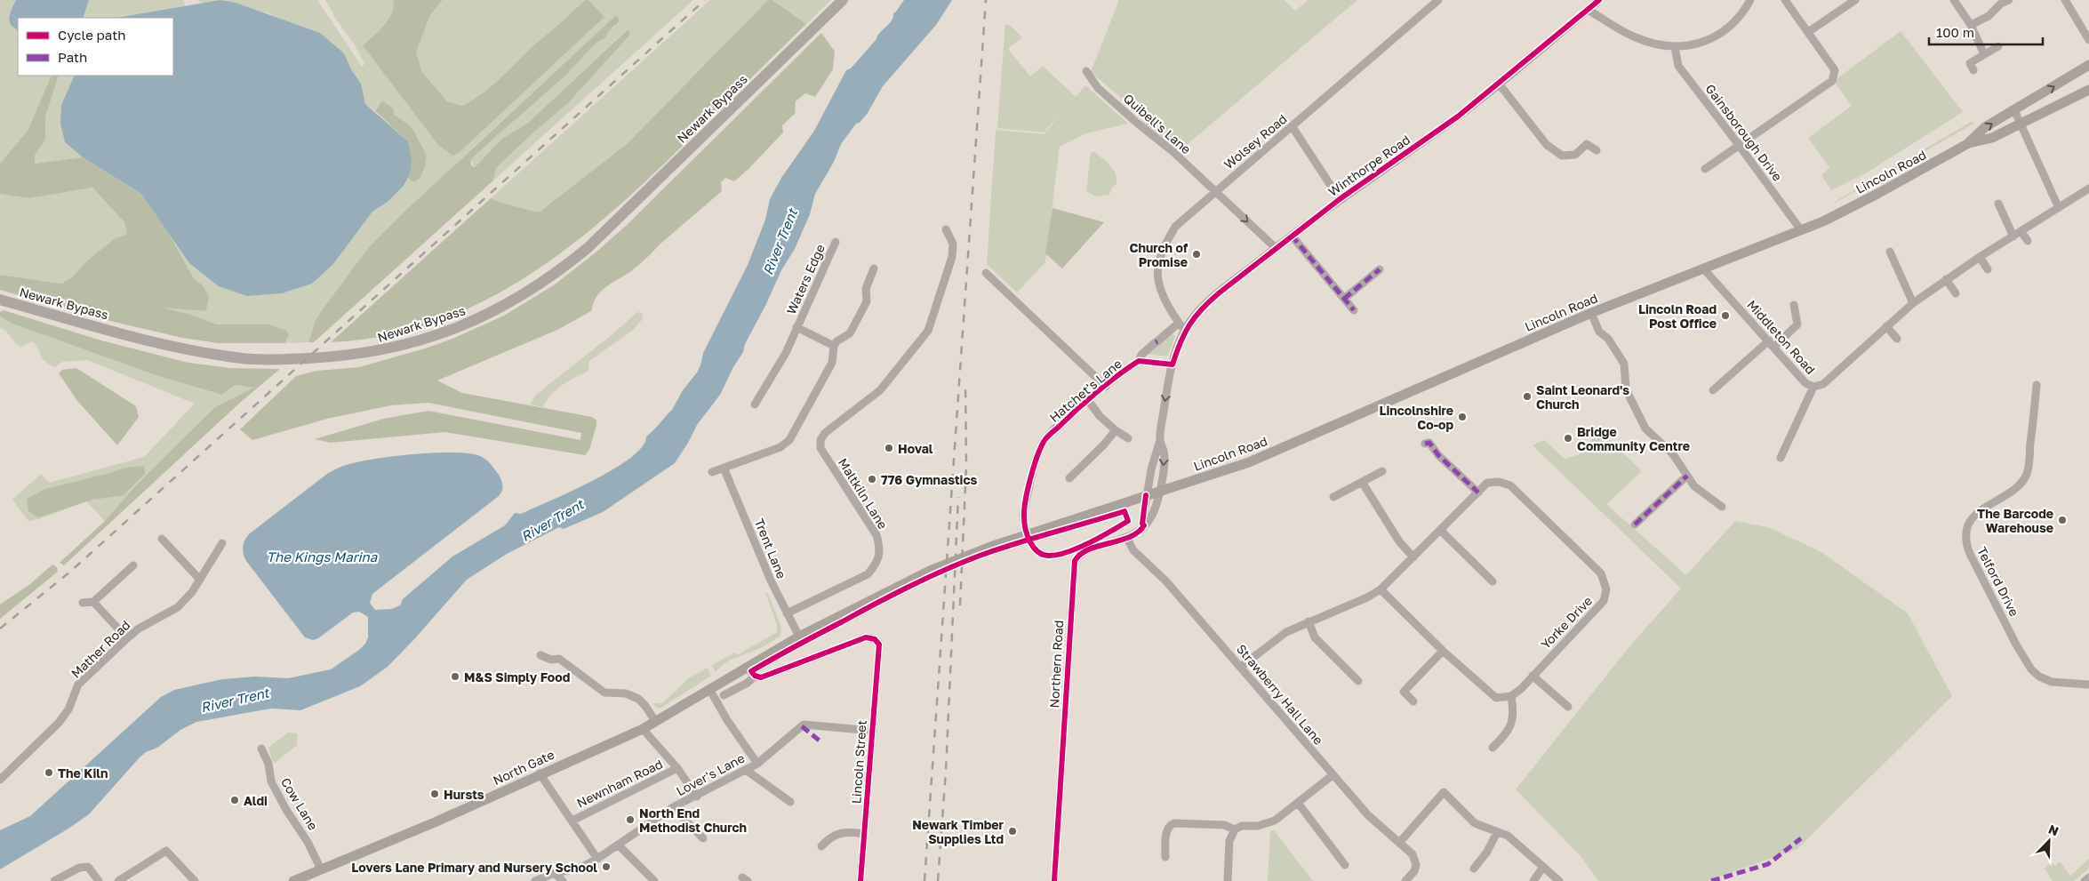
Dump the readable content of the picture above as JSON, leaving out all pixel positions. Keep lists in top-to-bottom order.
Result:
{
  "streets": {
    "highway": ["Newark Bypass"],
    "main road": ["Lincoln Road", "North Gate"],
    "street": [
      "Quibell's Lane",
      "Gainsborough Drive",
      "Wolsey Road",
      "Winthorpe Road",
      "Waters Edge",
      "Middleton Road",
      "Hatchet's Lane",
      "Maltkiln Lane",
      "Trent Lane",
      "Telford Drive",
      "Yorke Drive",
      "Mather Road",
      "Northern Road",
      "Strawberry Hall Lane",
      "Lincoln Street",
      "Lover's Lane",
      "Newnham Road",
      "Cow Lane"
    ]
  },
  "crossings": [
    ["Quibell's Lane", "Wolsey Road"],
    ["Quibell's Lane", "Winthorpe Road"],
    ["Gainsborough Drive", "Lincoln Road"],
    ["Wolsey Road", "Winthorpe Road"],
    ["Wolsey Road", "Hatchet's Lane"],
    ["Winthorpe Road", "Lincoln Road"],
    ["Winthorpe Road", "Hatchet's Lane"],
    ["Winthorpe Road", "Northern Road"],
    ["Lincoln Road", "Middleton Road"],
    ["Lincoln Road", "Northern Road"],
    ["Lincoln Road", "North Gate"],
    ["Maltkiln Lane", "Trent Lane"],
    ["Trent Lane", "North Gate"],
    ["Yorke Drive", "Strawberry Hall Lane"],
    ["Northern Road", "Strawberry Hall Lane"],
    ["Lincoln Street", "Lover's Lane"],
    ["North Gate", "Cow Lane"]
  ],
  "water": ["River Trent", "The Kings Marina"],
  "places": [
    "Church of Promise",
    "Lincoln Road Post Office",
    "Saint Leonard's Church",
    "Lincolnshire Co-op",
    "Bridge Community Centre",
    "Hoval",
    "776 Gymnastics",
    "The Barcode Warehouse",
    "M&S Simply Food",
    "The Kiln",
    "Hursts",
    "Aldi",
    "North End Methodist Church",
    "Newark Timber Supplies Ltd",
    "Lovers Lane Primary and Nursery School"
  ],
  "legend": ["Cycle path", "Path"],
  "scale_bar": "100 m",
  "north": "top right"
}
